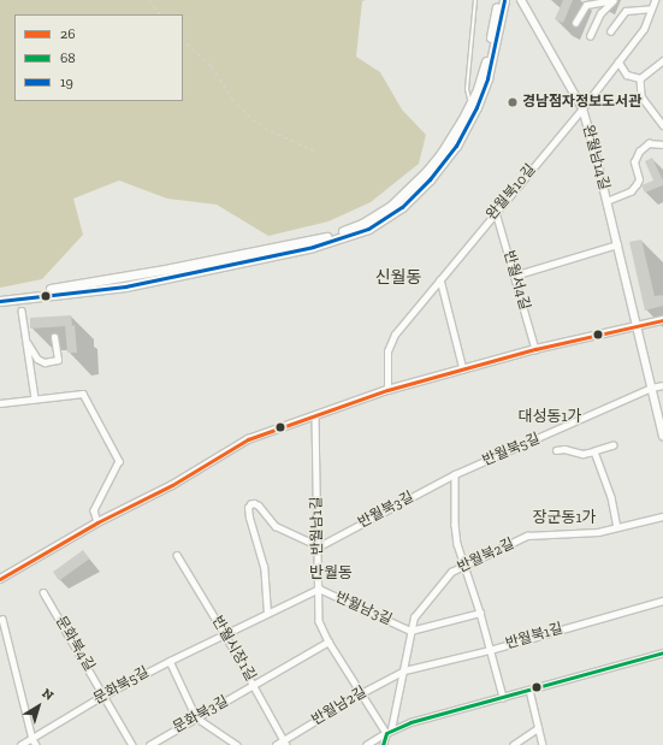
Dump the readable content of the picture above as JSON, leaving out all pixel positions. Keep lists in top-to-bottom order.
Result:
{
  "streets": {
    "main road": ["완월남14길"],
    "street": [
      "완월북10길",
      "반월서4길",
      "반월북5길",
      "반월북3길",
      "반월남1길",
      "반월북2길",
      "반월남3길",
      "반월북1길",
      "문화북4길",
      "반월시장1길",
      "문화북5길",
      "반월남2길",
      "문화북3길"
    ]
  },
  "crossings": [
    ["완월남14길", "완월북10길"],
    ["완월남14길", "반월북5길"],
    ["완월북10길", "반월서4길"],
    ["반월북5길", "반월북3길"],
    ["반월북3길", "반월남1길"],
    ["반월남1길", "반월북2길"],
    ["반월남1길", "반월남3길"],
    ["반월남1길", "반월남2길"],
    ["반월남1길", "문화북3길"],
    ["반월북2길", "반월남3길"],
    ["반월북2길", "반월북1길"],
    ["반월북2길", "반월남2길"],
    ["반월남3길", "반월시장1길"],
    ["반월남3길", "문화북5길"],
    ["반월북1길", "반월남2길"],
    ["문화북4길", "문화북5길"],
    ["반월시장1길", "문화북5길"],
    ["반월시장1길", "반월남2길"],
    ["반월시장1길", "문화북3길"]
  ],
  "districts": [
    "신월동",
    "대성동1가",
    "장군동1가",
    "반월동"
  ],
  "places": ["경남점자정보도서관"],
  "lines": ["transit line 19", "transit line 26", "transit line 68"],
  "legend": ["26", "68", "19"],
  "north": "top right"
}
